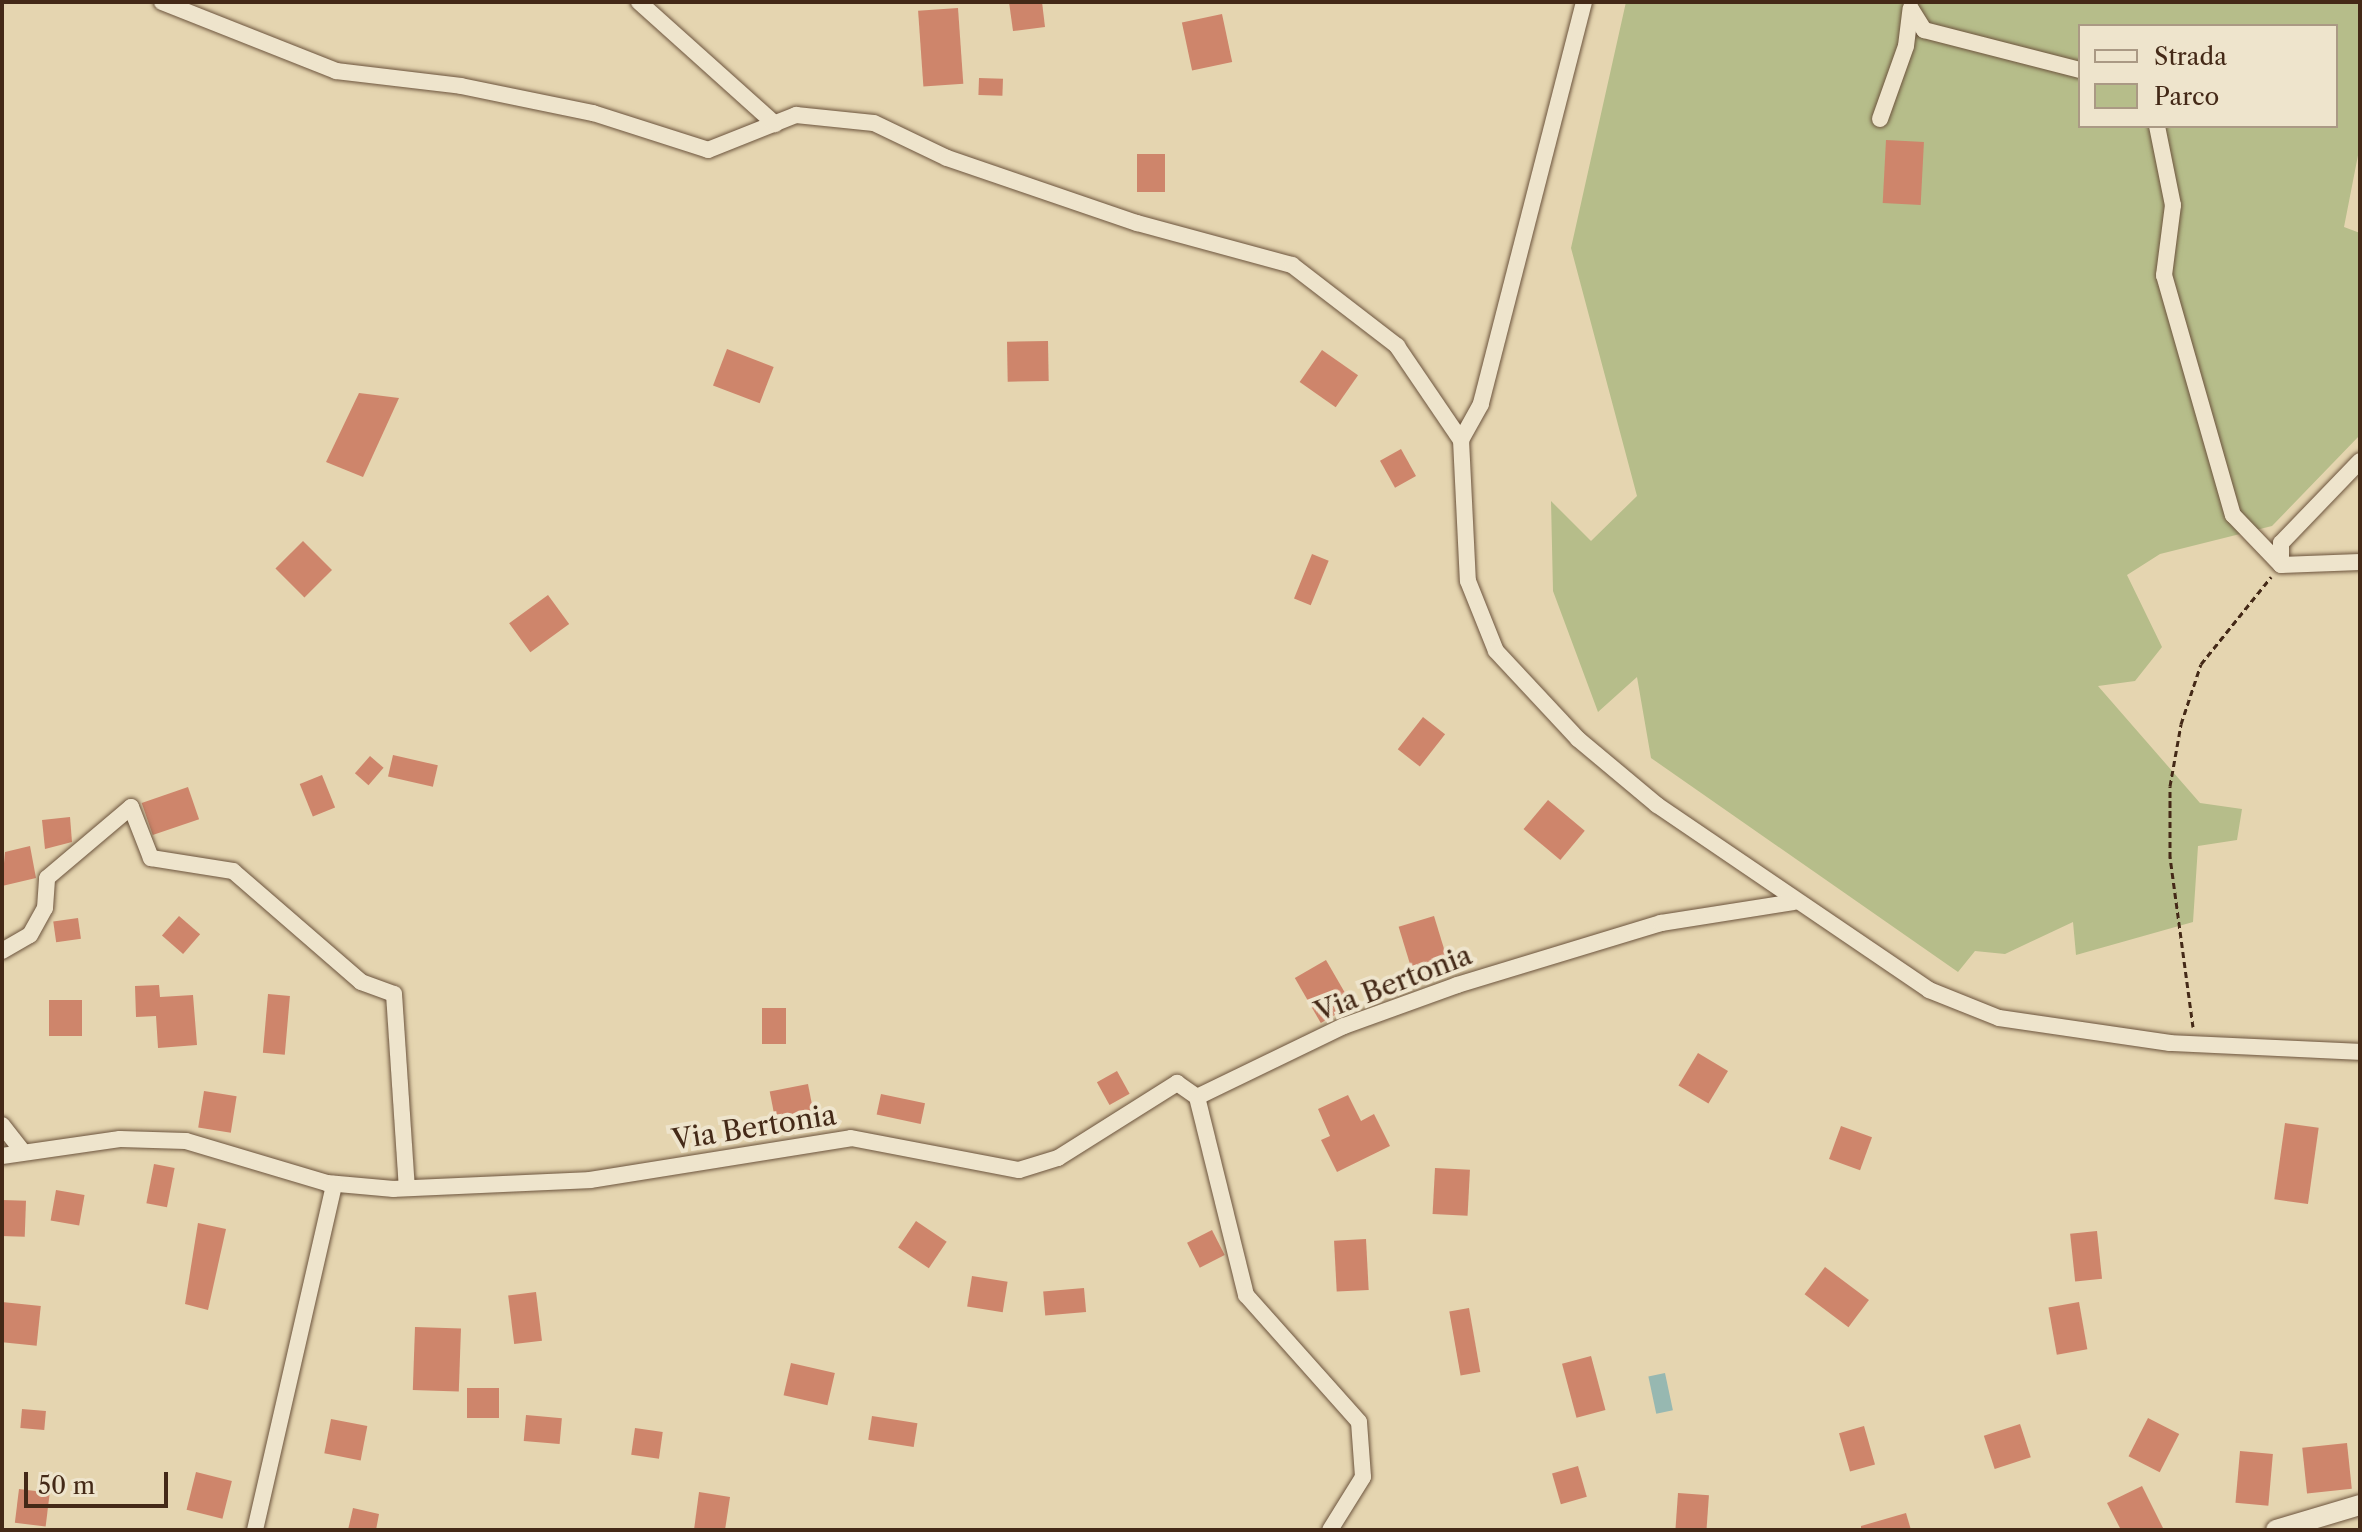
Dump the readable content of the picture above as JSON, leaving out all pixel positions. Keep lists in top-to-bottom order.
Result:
{
  "streets": {
    "street": ["Via Bertonia"]
  },
  "legend": ["Strada", "Parco"],
  "scale_bar": "50 m"
}
